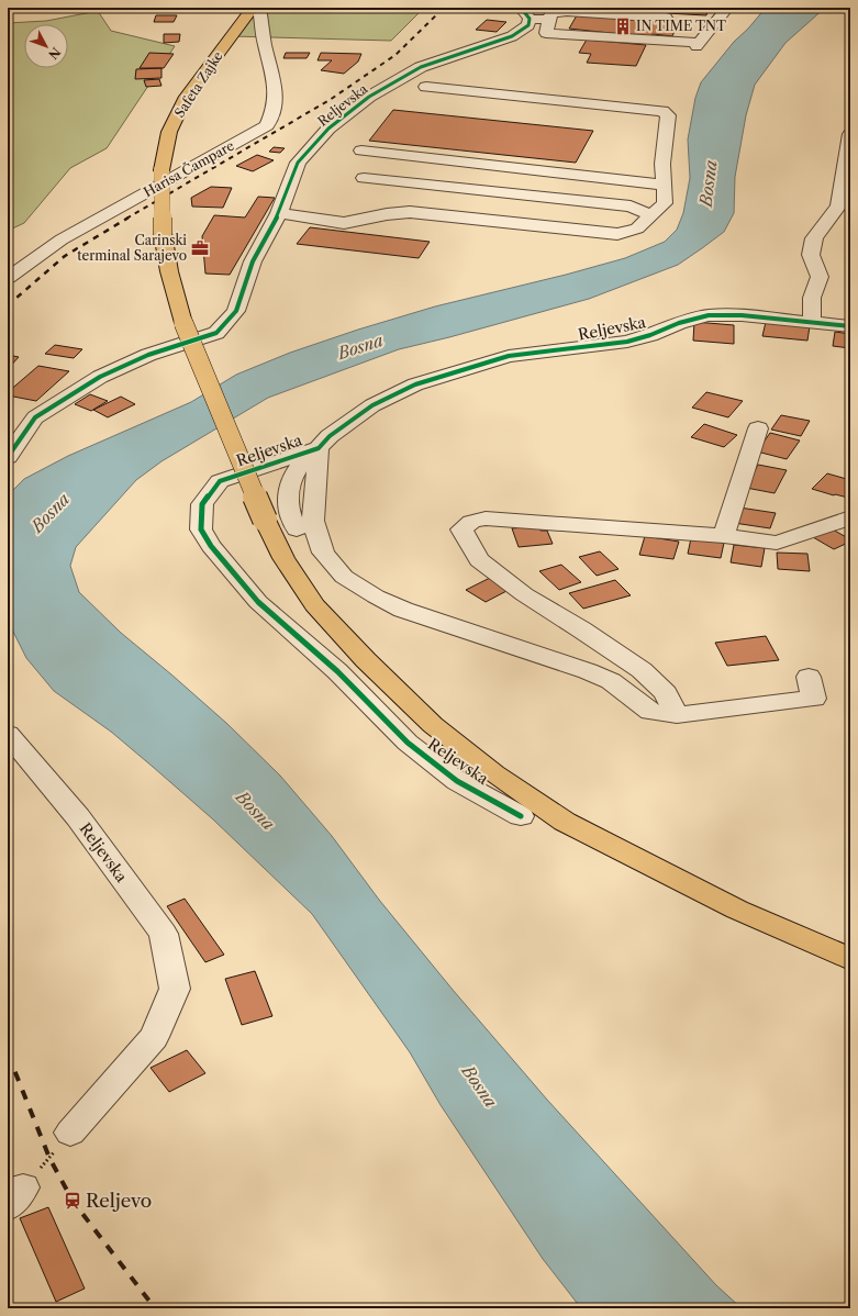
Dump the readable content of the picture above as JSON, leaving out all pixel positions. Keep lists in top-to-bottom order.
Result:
{
  "streets": {
    "main road": ["Safeta Zajke"],
    "street": ["Reljevska", "Harisa Čampare"]
  },
  "water": ["Bosna"],
  "places": {
    "building": ["IN TIME TNT"],
    "office": ["Carinski terminal Sarajevo"],
    "station": ["Reljevo"]
  },
  "north": "bottom right"
}
